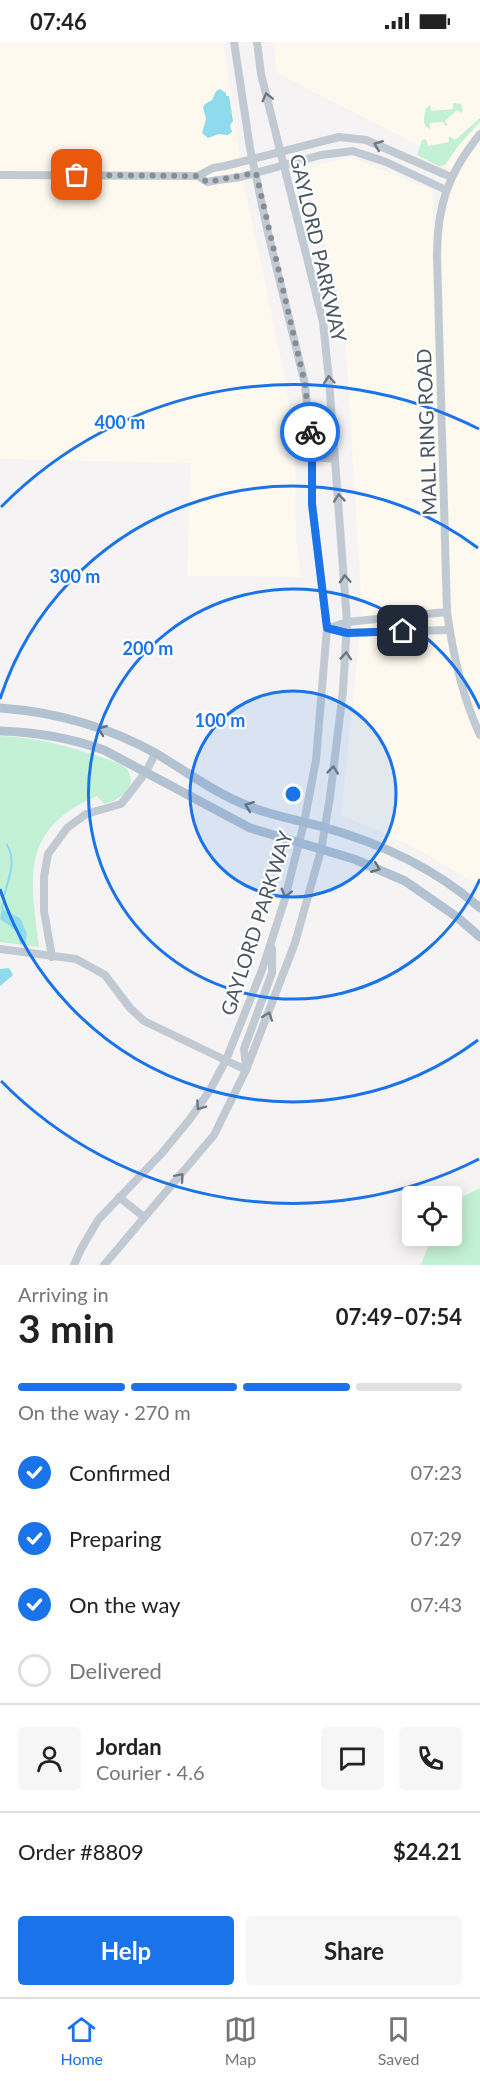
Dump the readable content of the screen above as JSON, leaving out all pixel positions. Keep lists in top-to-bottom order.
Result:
{
  "streets": {
    "street": ["GAYLORD PARKWAY", "MALL RING ROAD"]
  },
  "page": {
    "status": "07:46",
    "heading": ["3 min", "Arriving in", "07:49–07:54"],
    "panel": [
      "Jordan",
      "Courier · 4.6",
      "Order #8809",
      "$24.21"
    ],
    "bar": "On the way · 270 m",
    "list": [
      ["Confirmed", "07:23"],
      ["Preparing", "07:29"],
      ["On the way", "07:43"],
      "Delivered"
    ],
    "buttons": ["Help", "Share"],
    "tabs": ["Home", "Map", "Saved"]
  },
  "rings": [
    "400 m",
    "300 m",
    "200 m",
    "100 m"
  ]
}
